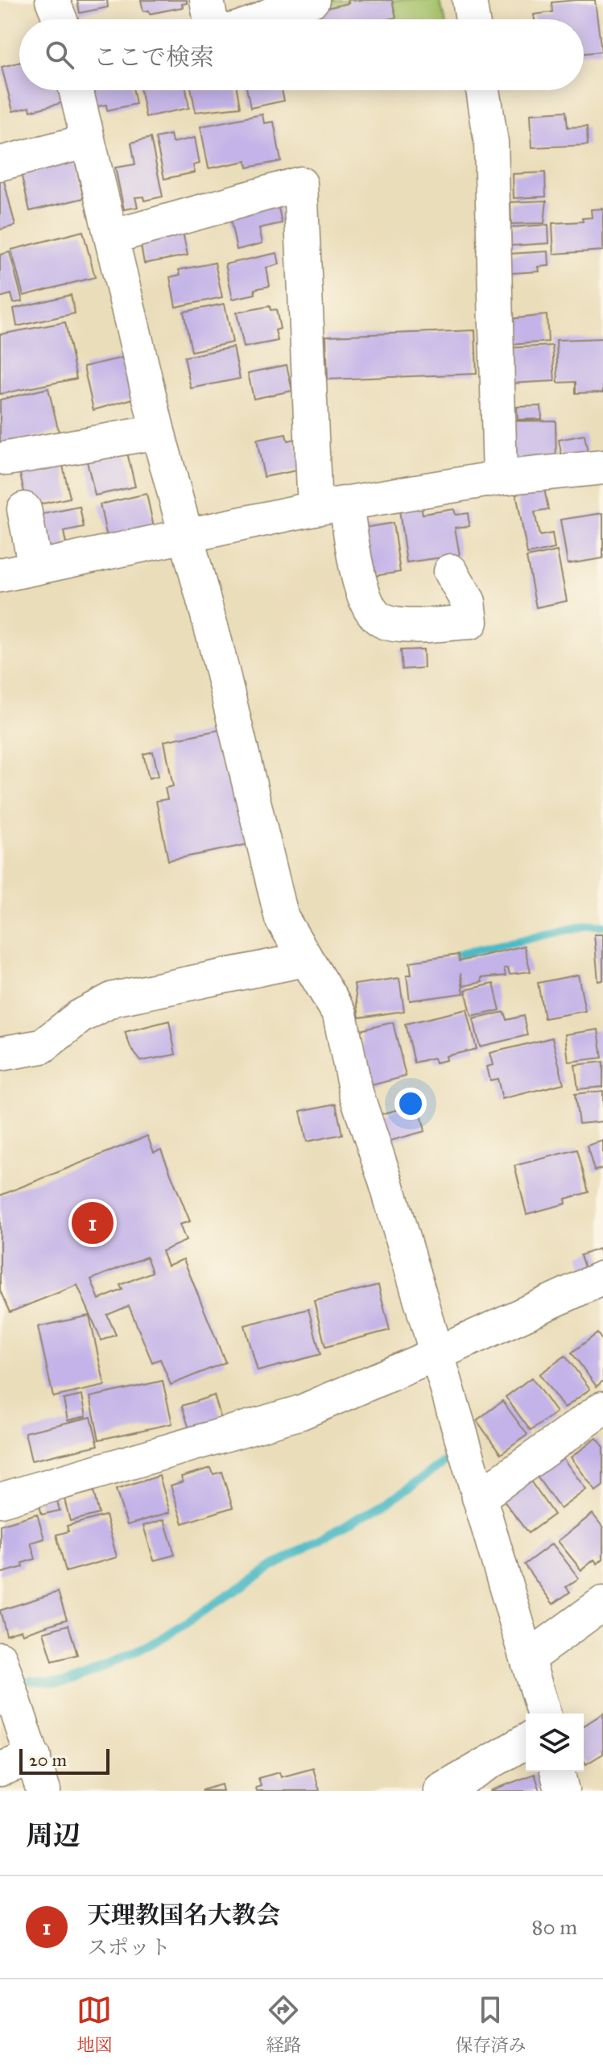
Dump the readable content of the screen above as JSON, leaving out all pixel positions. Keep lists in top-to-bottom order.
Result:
{
  "scale_bar": "20 m",
  "page": {
    "search": "ここで検索",
    "pins": "1",
    "scale": "20 m",
    "heading": "周辺",
    "list": [
      {
        "mark": "1",
        "name": "天理教国名大教会",
        "note": "スポット",
        "value": "80 m"
      }
    ],
    "nav": ["地図", "経路", "保存済み"]
  }
}
